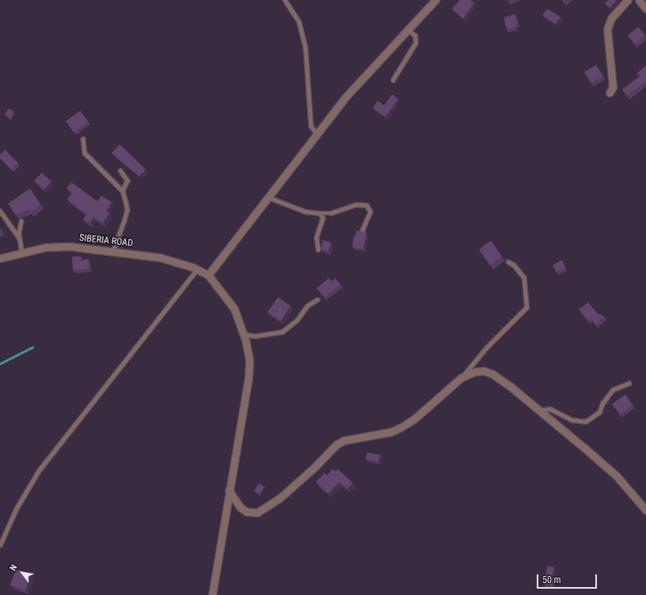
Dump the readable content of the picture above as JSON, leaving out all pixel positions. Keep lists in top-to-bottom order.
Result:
{
  "streets": {
    "street": ["SIBERIA ROAD"]
  },
  "scale_bar": "50 m",
  "north": "top left"
}
